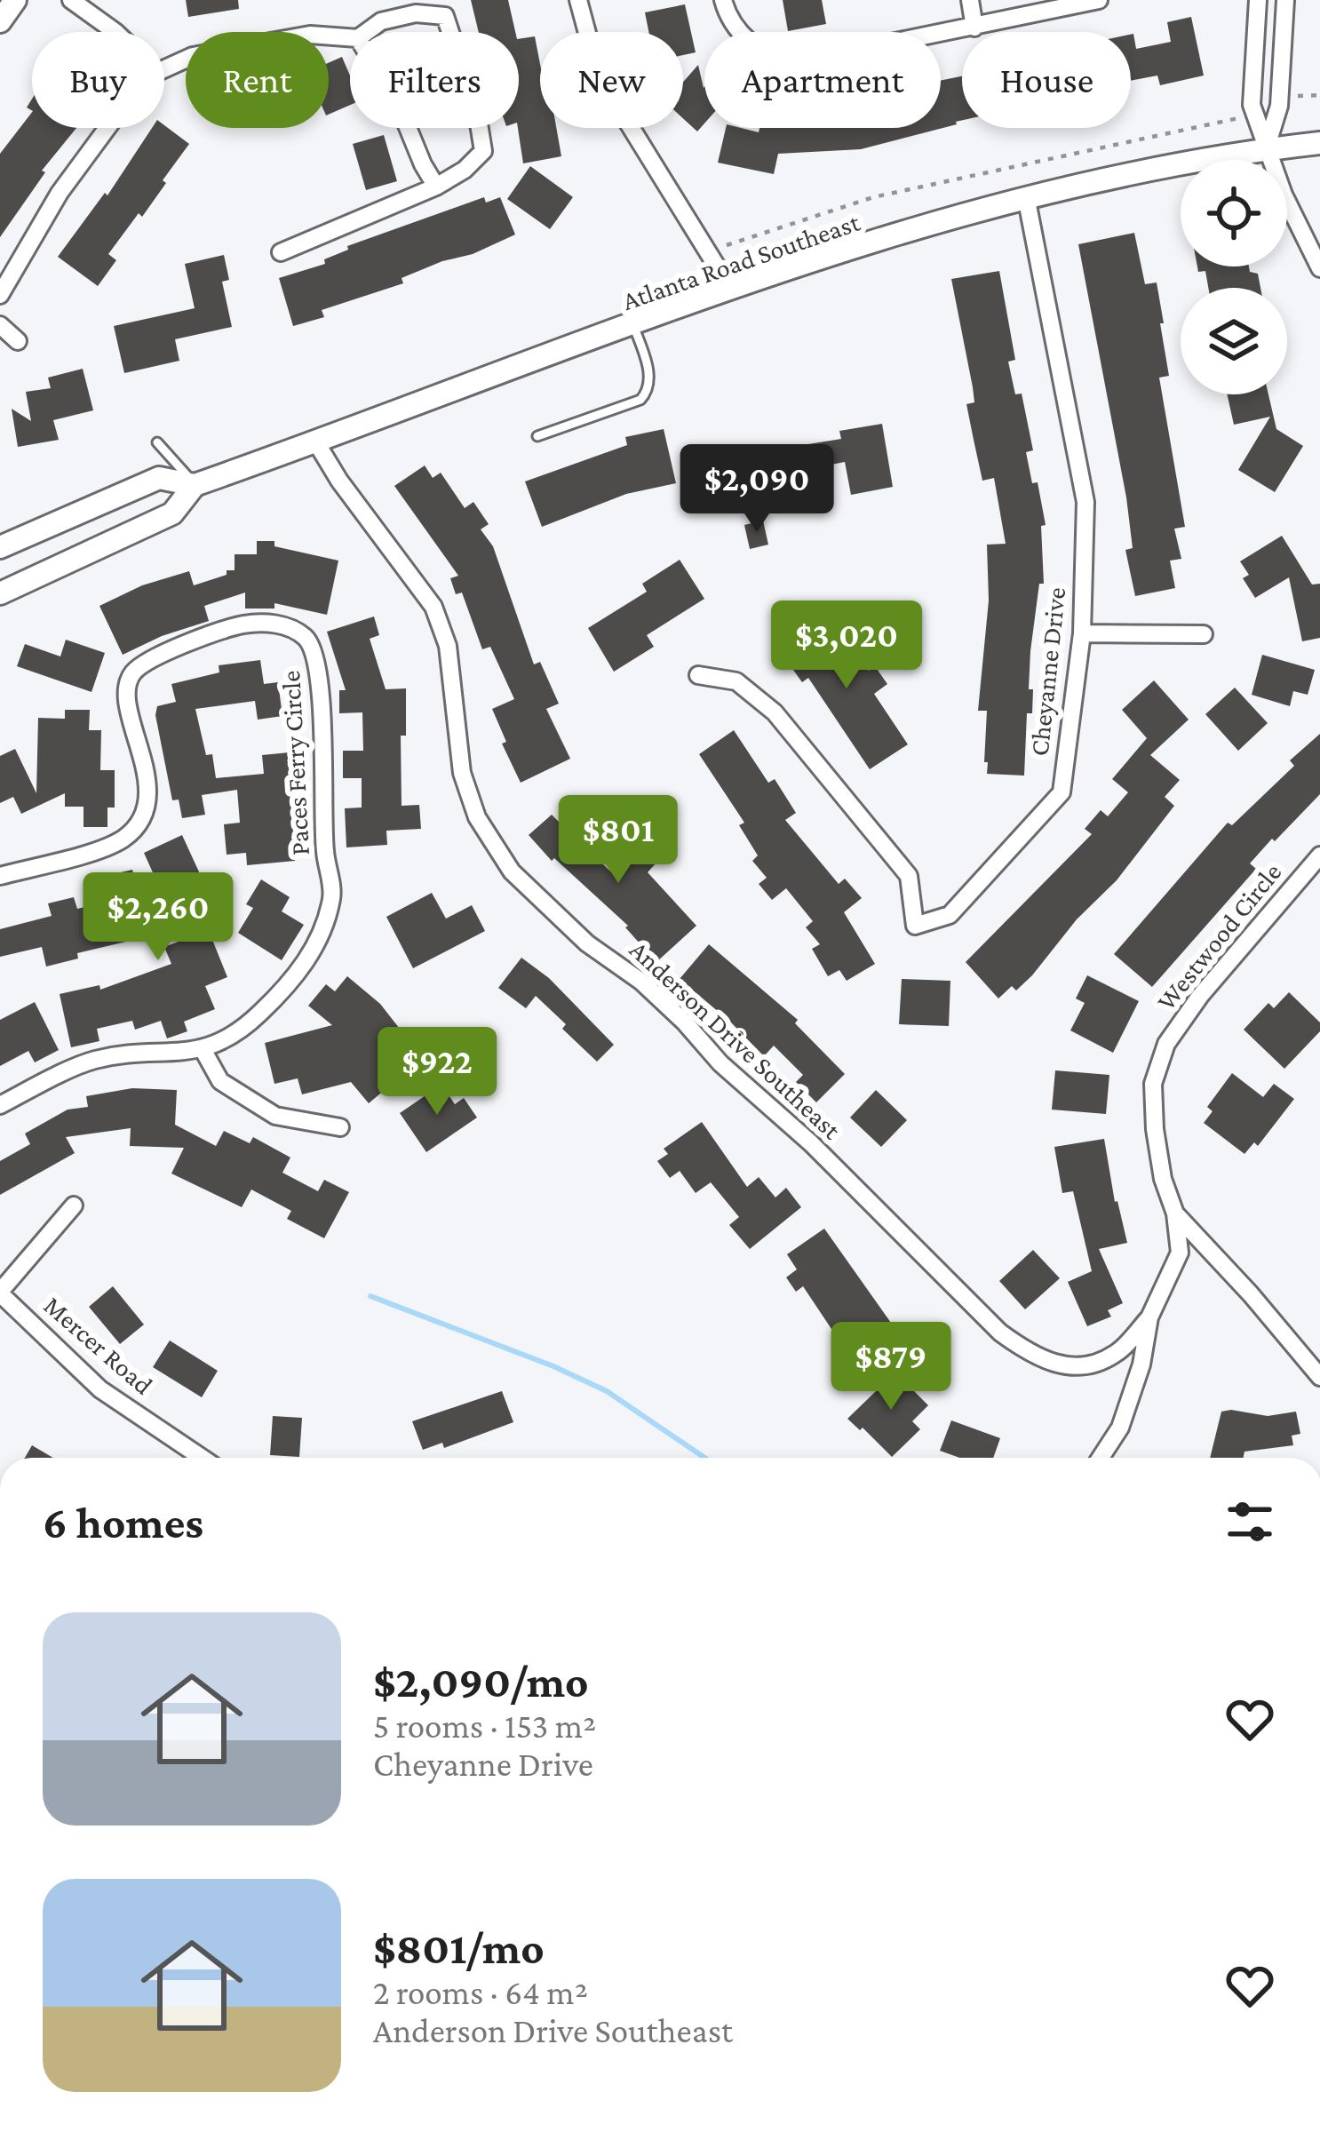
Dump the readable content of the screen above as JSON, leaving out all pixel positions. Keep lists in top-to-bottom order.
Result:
{
  "streets": {
    "main road": ["Atlanta Road Southeast"],
    "street": [
      "Cheyanne Drive",
      "Paces Ferry Circle",
      "Westwood Circle",
      "Anderson Drive Southeast",
      "Mercer Road"
    ]
  },
  "crossings": [
    ["Atlanta Road Southeast", "Cheyanne Drive"],
    ["Atlanta Road Southeast", "Anderson Drive Southeast"],
    ["Westwood Circle", "Anderson Drive Southeast"]
  ],
  "page": {
    "chip": [
      "Buy",
      "Rent",
      "Filters",
      "New",
      "Apartment",
      "House"
    ],
    "price": [
      "$2,090",
      "$3,020",
      "$801",
      "$2,260",
      "$922",
      "$879"
    ],
    "heading": "6 homes",
    "list": [
      {
        "name": "$2,090/mo",
        "note": "5 rooms · 153 m² · Cheyanne Drive"
      },
      {
        "name": "$801/mo",
        "note": "2 rooms · 64 m² · Anderson Drive Southeast"
      }
    ]
  }
}
